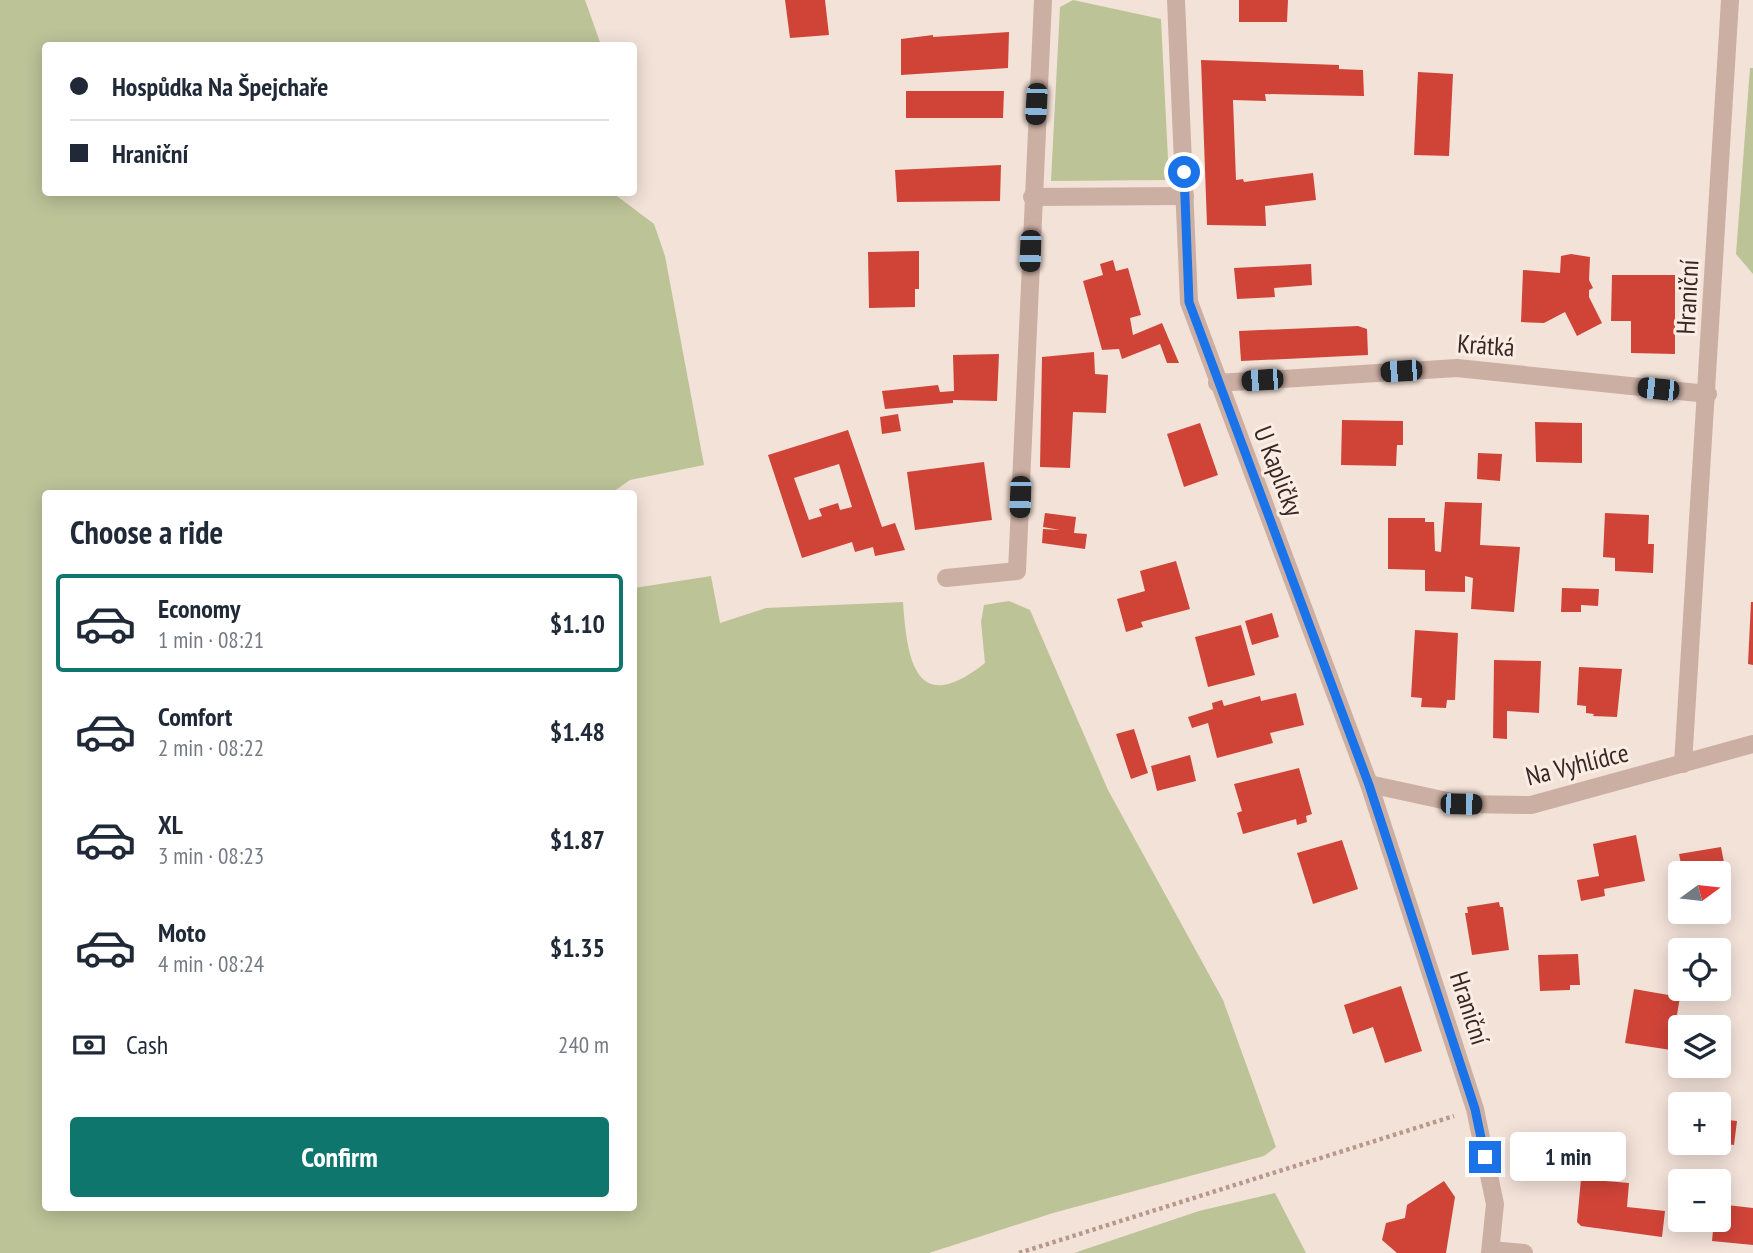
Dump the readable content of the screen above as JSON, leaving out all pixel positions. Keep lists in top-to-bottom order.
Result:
{
  "streets": {
    "street": [
      "Hraniční",
      "Krátká",
      "U Kapličky",
      "Na Vyhlídce"
    ]
  },
  "crossings": [
    ["Hraniční", "Krátká"],
    ["Hraniční", "U Kapličky"],
    ["Hraniční", "Na Vyhlídce"],
    ["Krátká", "U Kapličky"],
    ["U Kapličky", "Na Vyhlídce"]
  ],
  "north": "right",
  "page": {
    "banner": ["Hospůdka Na Špejchaře", "Hraniční"],
    "heading": "Choose a ride",
    "list": [
      {
        "name": "Economy",
        "note": "1 min · 08:21",
        "value": "$1.10"
      },
      {
        "name": "Comfort",
        "note": "2 min · 08:22",
        "value": "$1.48"
      },
      {
        "name": "XL",
        "note": "3 min · 08:23",
        "value": "$1.87"
      },
      {
        "name": "Moto",
        "note": "4 min · 08:24",
        "value": "$1.35"
      }
    ],
    "map_buttons": ["+", "−"],
    "pay": ["Cash", "240 m"],
    "buttons": "Confirm",
    "bubble": "1 min"
  }
}
